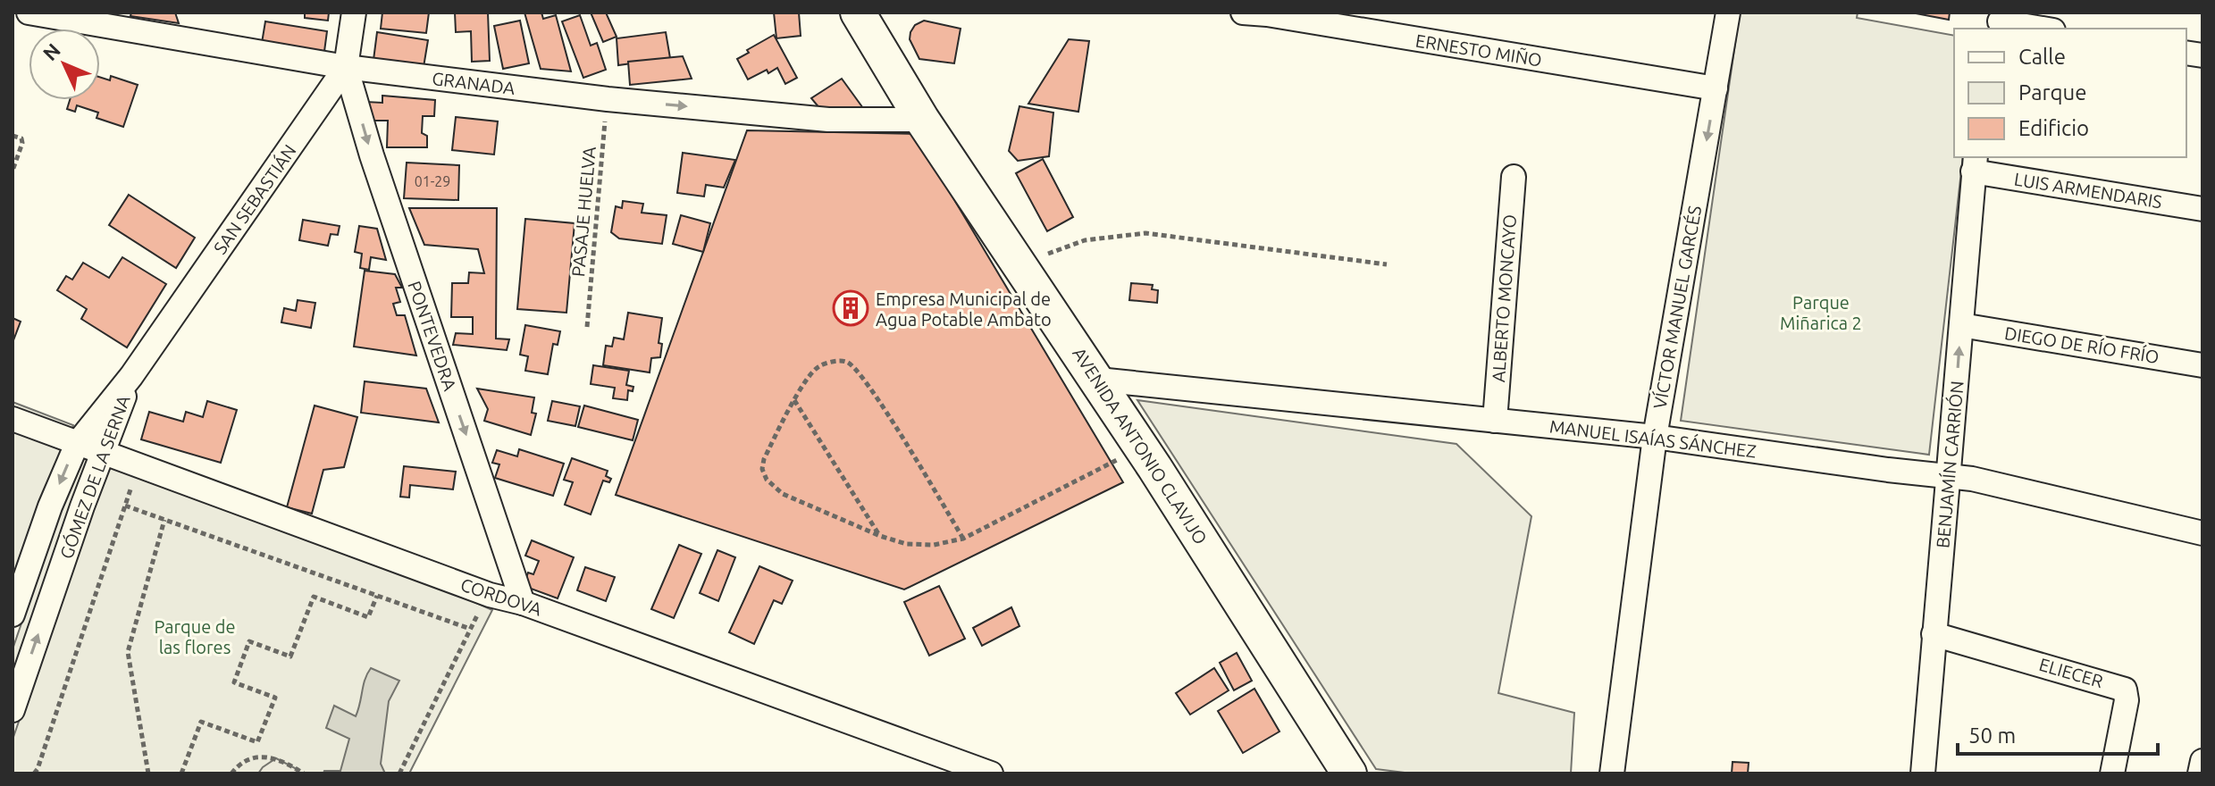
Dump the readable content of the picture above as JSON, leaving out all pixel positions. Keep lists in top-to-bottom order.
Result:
{
  "streets": {
    "main road": ["AVENIDA ANTONIO CLAVIJO"],
    "street": [
      "ERNESTO MIÑO",
      "GRANADA",
      "LUIS ARMENDARIS",
      "SAN SEBASTIÁN",
      "ALBERTO MONCAYO",
      "VÍCTOR MANUEL GARCÉS",
      "PONTEVEDRA",
      "DIEGO DE RÍO FRÍO",
      "MANUEL ISAÍAS SÁNCHEZ",
      "BENJAMÍN CARRIÓN",
      "GÓMEZ DE LA SERNA",
      "CORDOVA",
      "ELIECER"
    ],
    "path": ["PASAJE HUELVA"]
  },
  "crossings": [
    ["ERNESTO MIÑO", "VÍCTOR MANUEL GARCÉS"],
    ["GRANADA", "SAN SEBASTIÁN"],
    ["GRANADA", "PASAJE HUELVA"],
    ["GRANADA", "PONTEVEDRA"],
    ["GRANADA", "AVENIDA ANTONIO CLAVIJO"],
    ["LUIS ARMENDARIS", "BENJAMÍN CARRIÓN"],
    ["SAN SEBASTIÁN", "PONTEVEDRA"],
    ["SAN SEBASTIÁN", "GÓMEZ DE LA SERNA"],
    ["ALBERTO MONCAYO", "MANUEL ISAÍAS SÁNCHEZ"],
    ["VÍCTOR MANUEL GARCÉS", "MANUEL ISAÍAS SÁNCHEZ"],
    ["PONTEVEDRA", "CORDOVA"],
    ["DIEGO DE RÍO FRÍO", "BENJAMÍN CARRIÓN"],
    ["MANUEL ISAÍAS SÁNCHEZ", "AVENIDA ANTONIO CLAVIJO"],
    ["MANUEL ISAÍAS SÁNCHEZ", "BENJAMÍN CARRIÓN"],
    ["BENJAMÍN CARRIÓN", "ELIECER"],
    ["GÓMEZ DE LA SERNA", "CORDOVA"]
  ],
  "one_way": ["VÍCTOR MANUEL GARCÉS", "PONTEVEDRA"],
  "parks": ["Parque Miñarica 2", "Parque de las flores"],
  "places": {
    "building": ["Empresa Municipal de Agua Potable Ambato"]
  },
  "house_numbers": ["01-29"],
  "legend": ["Calle", "Parque", "Edificio"],
  "scale_bar": "50 m",
  "north": "top left"
}
